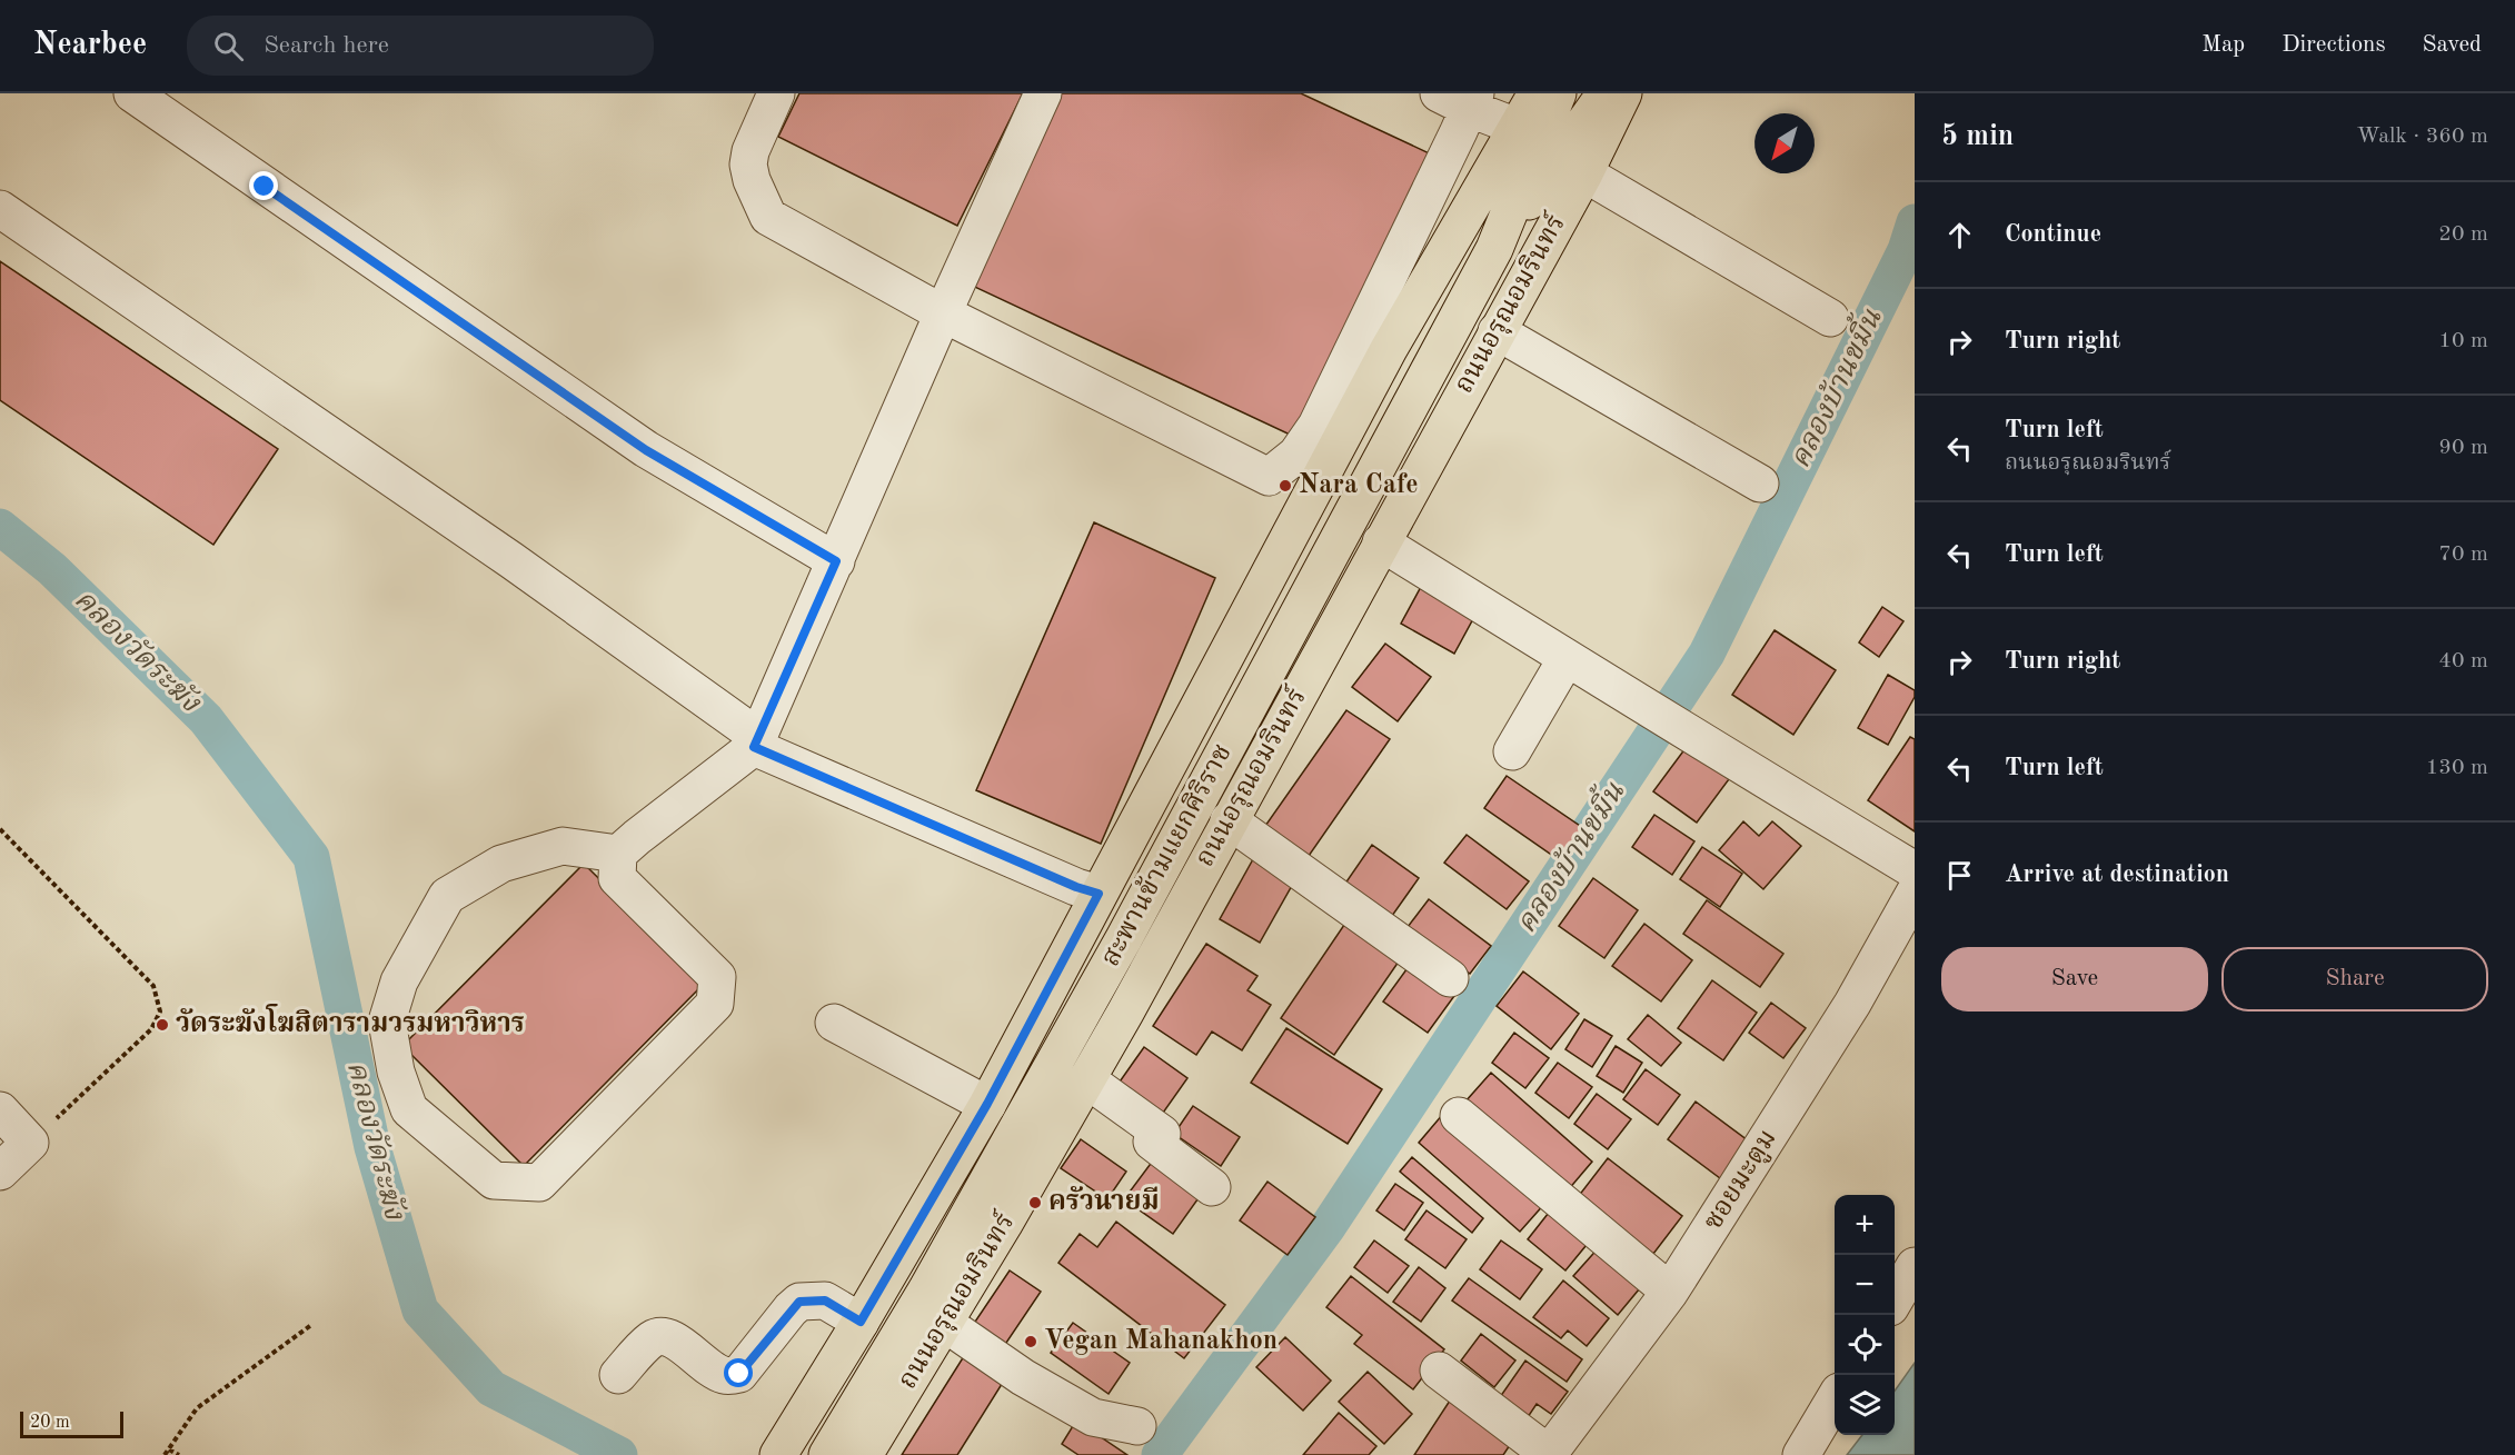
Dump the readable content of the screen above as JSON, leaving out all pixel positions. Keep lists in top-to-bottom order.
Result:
{
  "streets": {
    "main road": ["ถนนอรุณอมรินทร์", "สะพานข้ามแยกศิริราช"],
    "street": ["ซอยมะตูม"]
  },
  "water": ["คลองบ้านขมิ้น", "คลองวัดระฆัง"],
  "places": [
    "Nara Cafe",
    "วัดระฆังโฆสิตารามวรมหาวิหาร",
    "ครัวนายมี",
    "Vegan Mahanakhon"
  ],
  "scale_bar": "20 m",
  "north": "bottom left",
  "page": {
    "header": "Nearbee",
    "search": "Search here",
    "nav": ["Map", "Directions", "Saved"],
    "heading": ["5 min", "Walk · 360 m"],
    "list": [
      ["Continue", "20 m"],
      ["Turn right", "10 m"],
      ["Turn left", "ถนนอรุณอมรินทร์", "90 m"],
      ["Turn left", "70 m"],
      ["Turn right", "40 m"],
      ["Turn left", "130 m"],
      "Arrive at destination"
    ],
    "buttons": ["Save", "Share"],
    "map_buttons": ["+", "−"],
    "scale": "20 m"
  }
}
